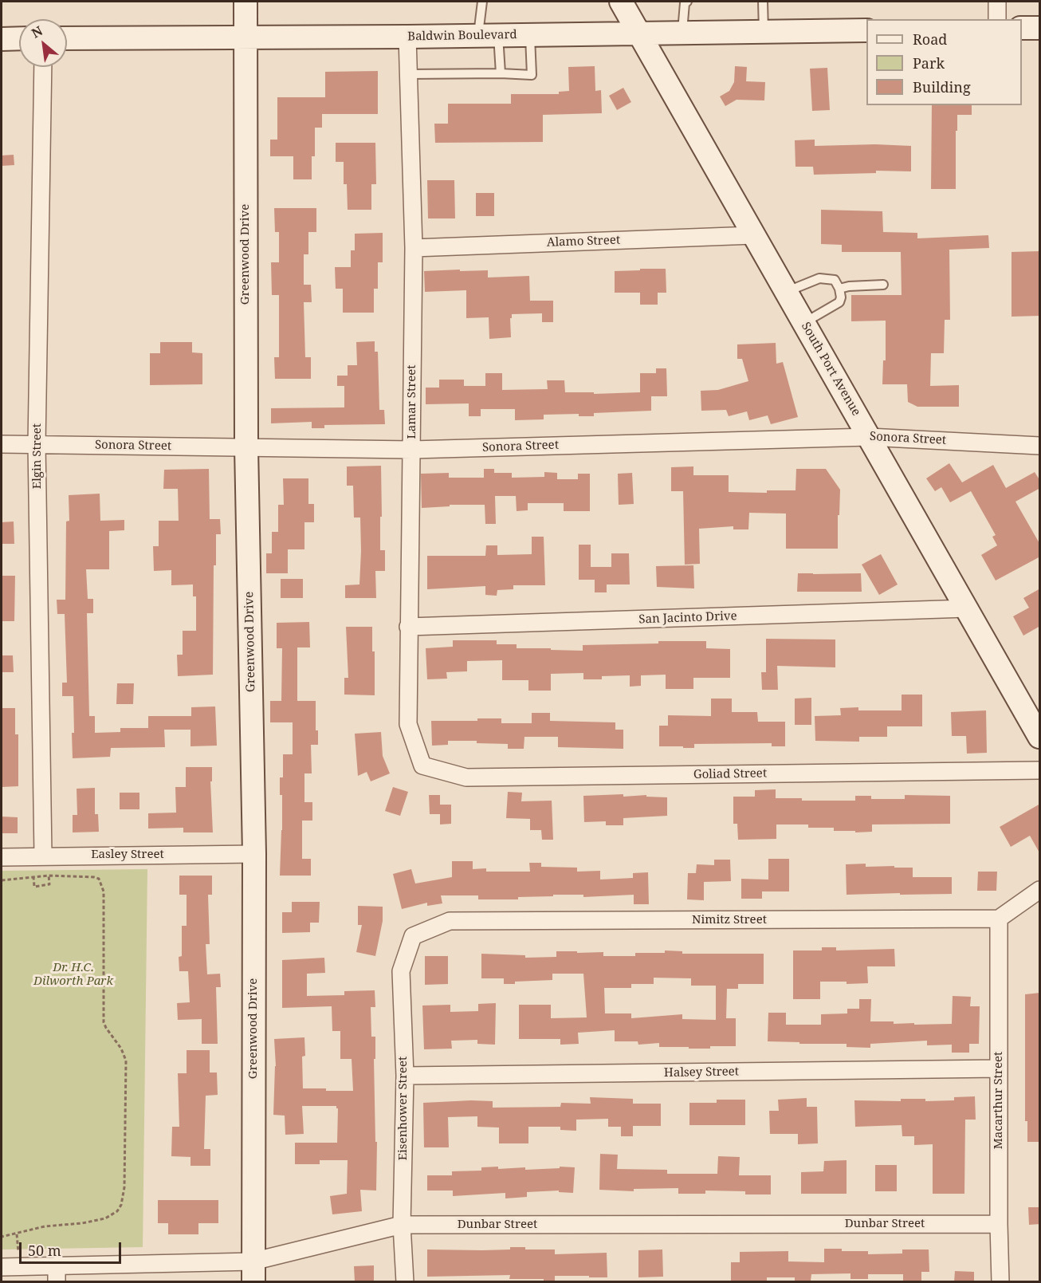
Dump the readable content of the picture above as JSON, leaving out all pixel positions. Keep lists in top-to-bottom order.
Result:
{
  "streets": {
    "main road": ["Baldwin Boulevard", "Greenwood Drive", "South Port Avenue"],
    "street": [
      "Alamo Street",
      "Lamar Street",
      "Sonora Street",
      "Elgin Street",
      "San Jacinto Drive",
      "Goliad Street",
      "Easley Street",
      "Nimitz Street",
      "Halsey Street",
      "Macarthur Street",
      "Eisenhower Street",
      "Dunbar Street"
    ]
  },
  "crossings": [
    ["Baldwin Boulevard", "Greenwood Drive"],
    ["Baldwin Boulevard", "South Port Avenue"],
    ["Baldwin Boulevard", "Lamar Street"],
    ["Alamo Street", "South Port Avenue"],
    ["Alamo Street", "Lamar Street"],
    ["Greenwood Drive", "Sonora Street"],
    ["Greenwood Drive", "Easley Street"],
    ["Greenwood Drive", "Dunbar Street"],
    ["South Port Avenue", "Sonora Street"],
    ["South Port Avenue", "San Jacinto Drive"],
    ["Lamar Street", "Sonora Street"],
    ["Lamar Street", "San Jacinto Drive"],
    ["Lamar Street", "Goliad Street"],
    ["Sonora Street", "Elgin Street"],
    ["Elgin Street", "Easley Street"],
    ["Nimitz Street", "Macarthur Street"],
    ["Nimitz Street", "Eisenhower Street"],
    ["Halsey Street", "Macarthur Street"],
    ["Halsey Street", "Eisenhower Street"],
    ["Macarthur Street", "Dunbar Street"],
    ["Eisenhower Street", "Dunbar Street"]
  ],
  "parks": ["Dr. H.C. Dilworth Park"],
  "legend": ["Road", "Park", "Building"],
  "scale_bar": "50 m",
  "north": "top left"
}
